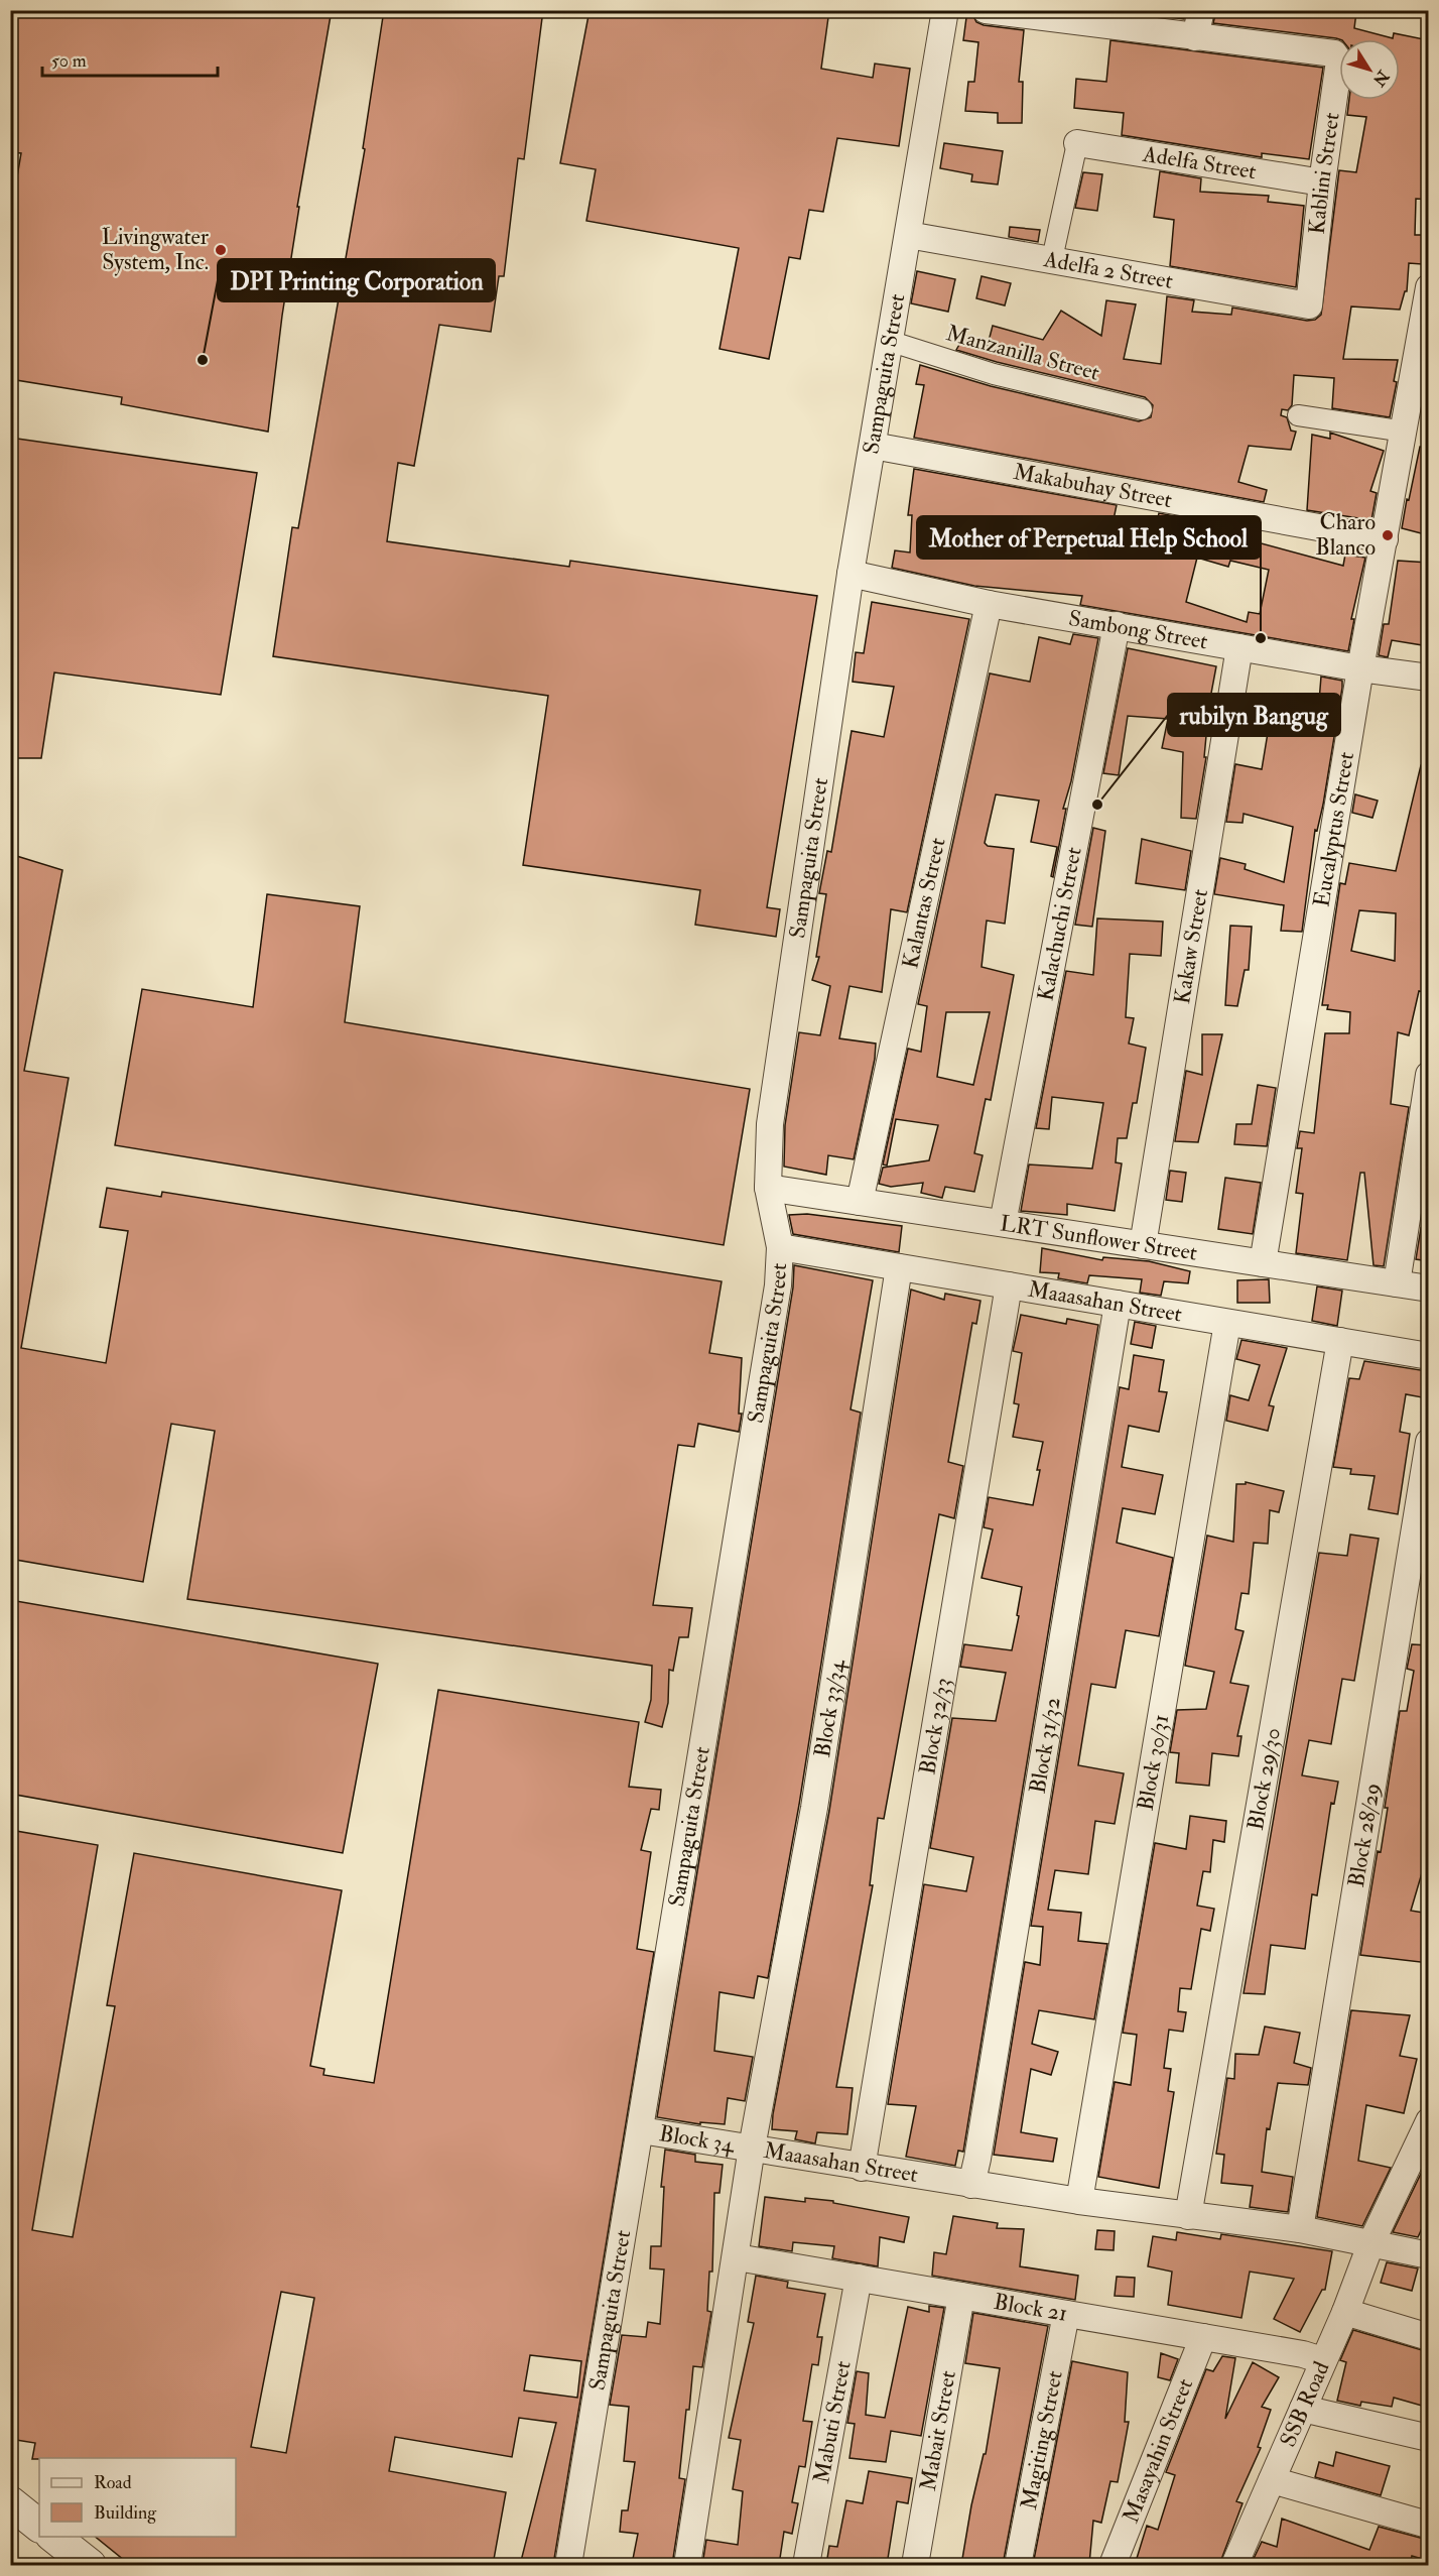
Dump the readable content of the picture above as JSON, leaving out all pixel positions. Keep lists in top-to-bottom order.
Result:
{
  "streets": {
    "street": [
      "Adelfa Street",
      "Kablini Street",
      "Adelfa 2 Street",
      "Manzanilla Street",
      "Sampaguita Street",
      "Makabuhay Street",
      "Sambong Street",
      "Eucalyptus Street",
      "Kalantas Street",
      "Kalachuchi Street",
      "Kakaw Street",
      "LRT Sunflower Street",
      "Maaasahan Street",
      "Block 33/34",
      "Block 32/33",
      "Block 31/32",
      "Block 30/31",
      "Block 29/30",
      "Block 28/29",
      "Block 34",
      "Block 21",
      "SSB Road",
      "Mabuti Street",
      "Mabait Street",
      "Magiting Street",
      "Masayahin Street"
    ]
  },
  "crossings": [
    ["Adelfa Street", "Kablini Street"],
    ["Kablini Street", "Adelfa 2 Street"],
    ["Adelfa 2 Street", "Sampaguita Street"],
    ["Manzanilla Street", "Sampaguita Street"],
    ["Sampaguita Street", "Makabuhay Street"],
    ["Sampaguita Street", "Sambong Street"],
    ["Sampaguita Street", "LRT Sunflower Street"],
    ["Sampaguita Street", "Maaasahan Street"],
    ["Sampaguita Street", "Block 34"],
    ["Makabuhay Street", "Eucalyptus Street"],
    ["Sambong Street", "Eucalyptus Street"],
    ["Sambong Street", "Kalantas Street"],
    ["Sambong Street", "Kalachuchi Street"],
    ["Sambong Street", "Kakaw Street"],
    ["Eucalyptus Street", "LRT Sunflower Street"],
    ["Kalantas Street", "LRT Sunflower Street"],
    ["Kalachuchi Street", "LRT Sunflower Street"],
    ["Kakaw Street", "LRT Sunflower Street"],
    ["Maaasahan Street", "Block 33/34"],
    ["Maaasahan Street", "Block 32/33"],
    ["Maaasahan Street", "Block 31/32"],
    ["Maaasahan Street", "Block 30/31"],
    ["Maaasahan Street", "Block 29/30"],
    ["Maaasahan Street", "Block 28/29"],
    ["Maaasahan Street", "Block 34"],
    ["Maaasahan Street", "Block 21"],
    ["Maaasahan Street", "SSB Road"],
    ["Block 33/34", "Block 34"],
    ["Block 21", "SSB Road"],
    ["Block 21", "Mabuti Street"],
    ["Block 21", "Mabait Street"],
    ["Block 21", "Magiting Street"],
    ["Block 21", "Masayahin Street"]
  ],
  "places": [
    "Livingwater System, Inc.",
    "DPI Printing Corporation",
    "Charo Blanco",
    "Mother of Perpetual Help School",
    "rubilyn Bangug"
  ],
  "legend": ["Road", "Building"],
  "scale_bar": "50 m",
  "north": "bottom right"
}
